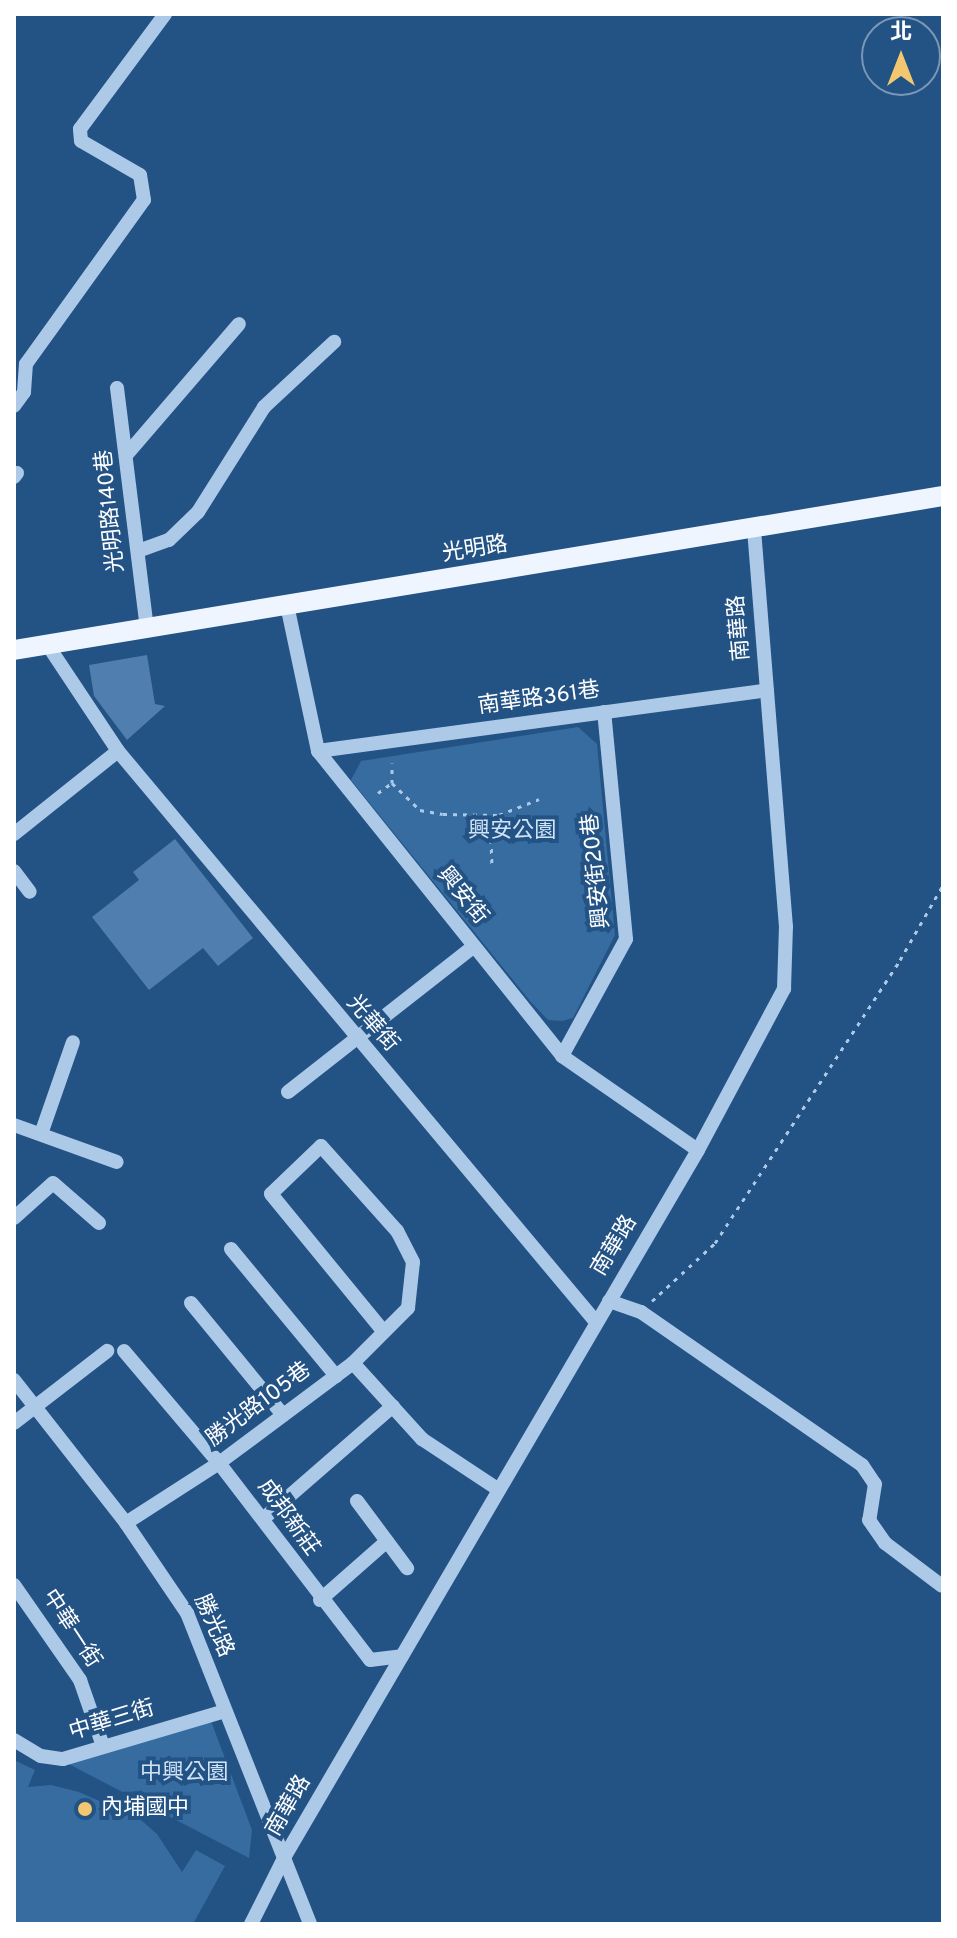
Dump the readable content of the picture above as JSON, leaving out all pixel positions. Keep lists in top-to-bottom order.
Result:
{
  "streets": {
    "main road": ["光明路"],
    "street": [
      "光明路140巷",
      "南華路",
      "南華路361巷",
      "興安街20巷",
      "興安街",
      "光華街",
      "勝光路105巷",
      "成邦新莊",
      "勝光路",
      "中華一街",
      "中華三街"
    ]
  },
  "crossings": [
    ["光明路140巷", "光明路"],
    ["光明路", "南華路"],
    ["光明路", "興安街"],
    ["光明路", "光華街"],
    ["南華路", "南華路361巷"],
    ["南華路", "興安街"],
    ["南華路", "光華街"],
    ["南華路", "成邦新莊"],
    ["南華路", "勝光路"],
    ["南華路361巷", "興安街20巷"],
    ["南華路361巷", "興安街"],
    ["興安街20巷", "興安街"],
    ["勝光路105巷", "成邦新莊"],
    ["勝光路105巷", "勝光路"],
    ["勝光路", "中華三街"],
    ["中華一街", "中華三街"]
  ],
  "parks": ["興安公園", "中興公園"],
  "places": ["內埔國中"],
  "north": "top"
}
